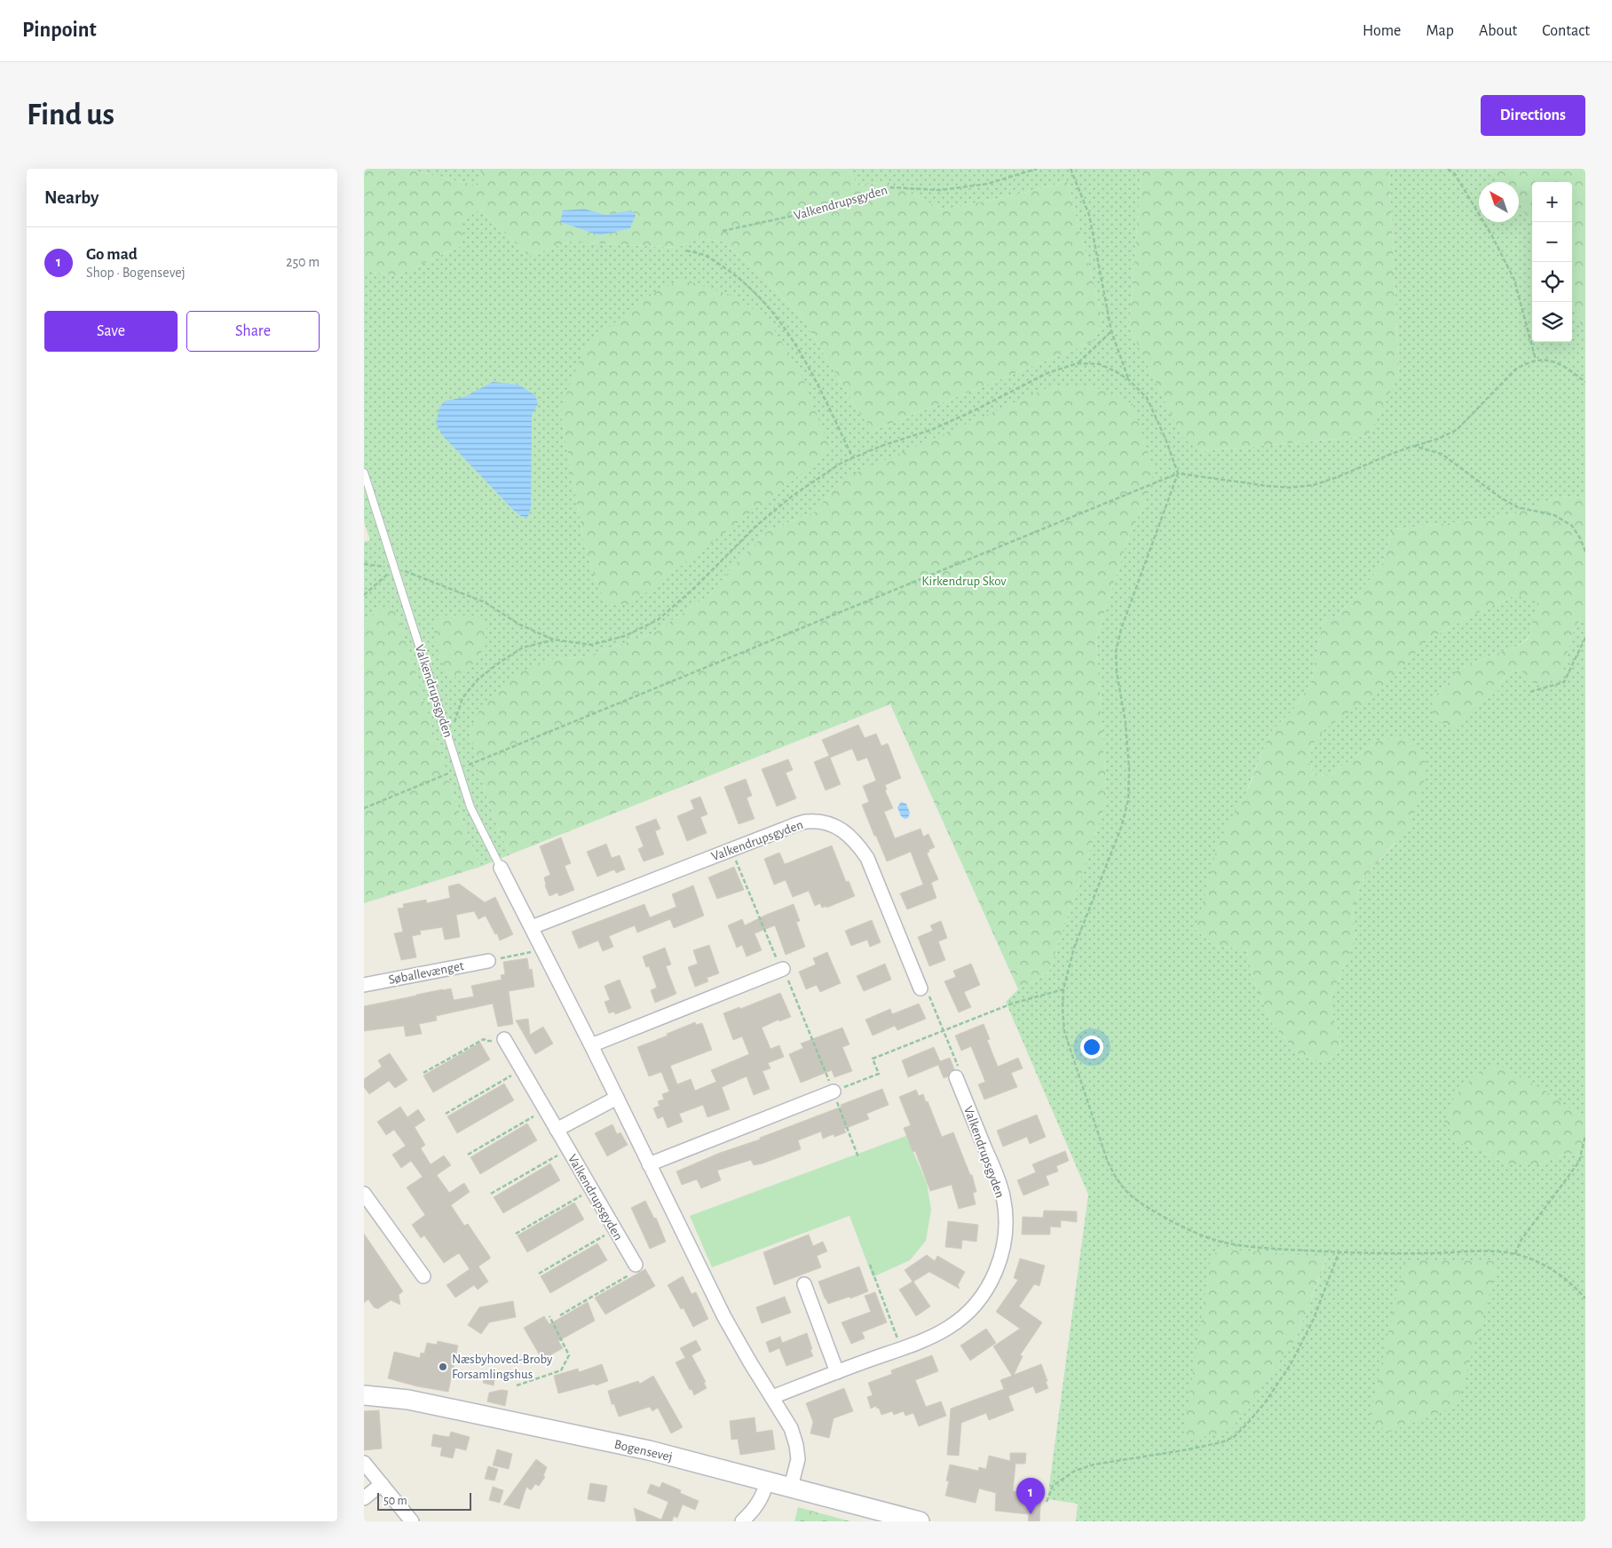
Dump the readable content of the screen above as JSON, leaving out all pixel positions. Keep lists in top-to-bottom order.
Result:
{
  "streets": {
    "main road": ["Bogensevej"],
    "street": ["Valkendrupsgyden", "Søballevænget"]
  },
  "crossings": [
    ["Valkendrupsgyden", "Bogensevej"]
  ],
  "parks": ["Kirkendrup Skov"],
  "places": ["Næsbyhoved-Broby Forsamlingshus"],
  "scale_bar": "50 m",
  "north": "top left",
  "page": {
    "header": "Pinpoint",
    "nav": [
      "Home",
      "Map",
      "About",
      "Contact"
    ],
    "buttons": [
      "Directions",
      ["Save", "Share"]
    ],
    "title": "Find us",
    "heading": "Nearby",
    "map_buttons": ["+", "−"],
    "list": [
      {
        "mark": "1",
        "name": "Go mad",
        "note": "Shop · Bogensevej",
        "value": "250 m"
      }
    ],
    "pins": "1",
    "scale": "50 m"
  }
}
